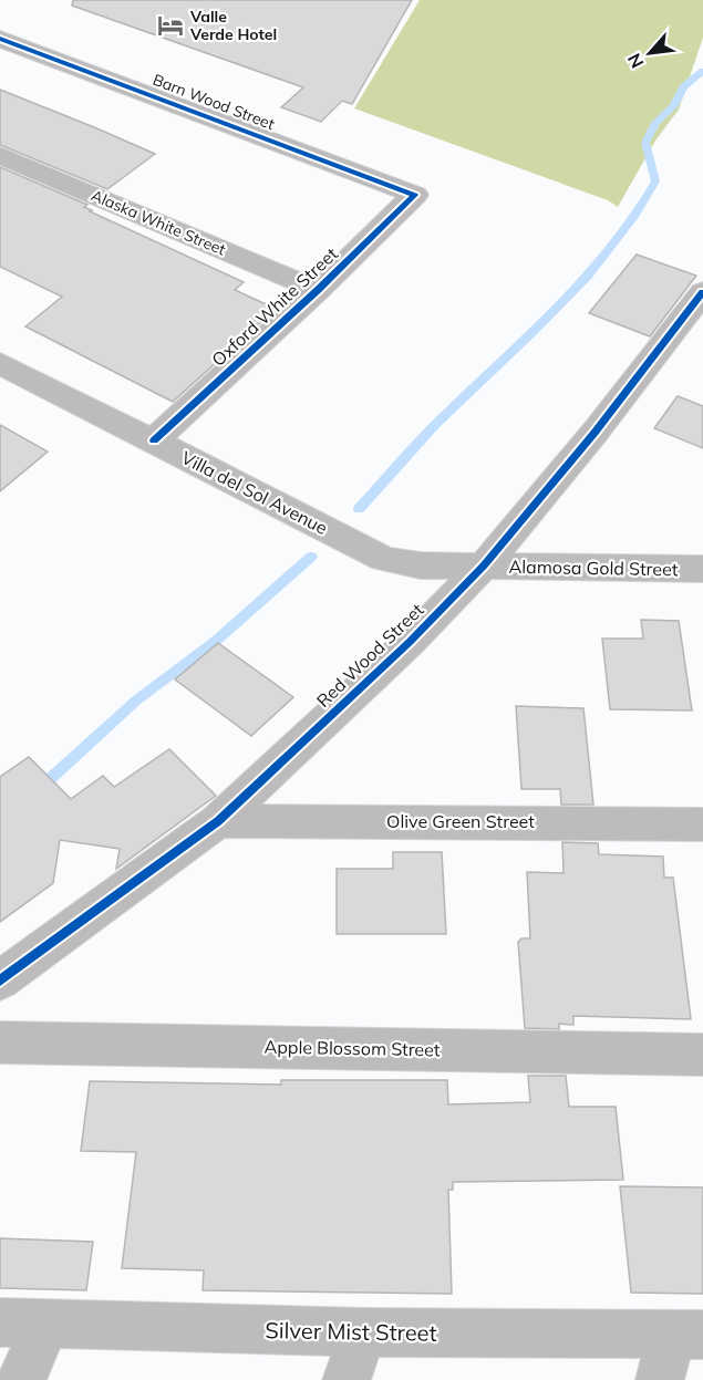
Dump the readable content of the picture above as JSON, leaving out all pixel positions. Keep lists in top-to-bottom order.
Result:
{
  "streets": {
    "street": [
      "Barn Wood Street",
      "Alaska White Street",
      "Oxford White Street",
      "Villa del Sol Avenue",
      "Alamosa Gold Street",
      "Red Wood Street",
      "Olive Green Street",
      "Apple Blossom Street",
      "Silver Mist Street"
    ]
  },
  "crossings": [
    ["Barn Wood Street", "Oxford White Street"],
    ["Alaska White Street", "Oxford White Street"],
    ["Oxford White Street", "Villa del Sol Avenue"],
    ["Villa del Sol Avenue", "Alamosa Gold Street"],
    ["Villa del Sol Avenue", "Red Wood Street"],
    ["Alamosa Gold Street", "Red Wood Street"],
    ["Red Wood Street", "Olive Green Street"]
  ],
  "places": {
    "hotel": ["Valle Verde Hotel"]
  },
  "north": "bottom left"
}
